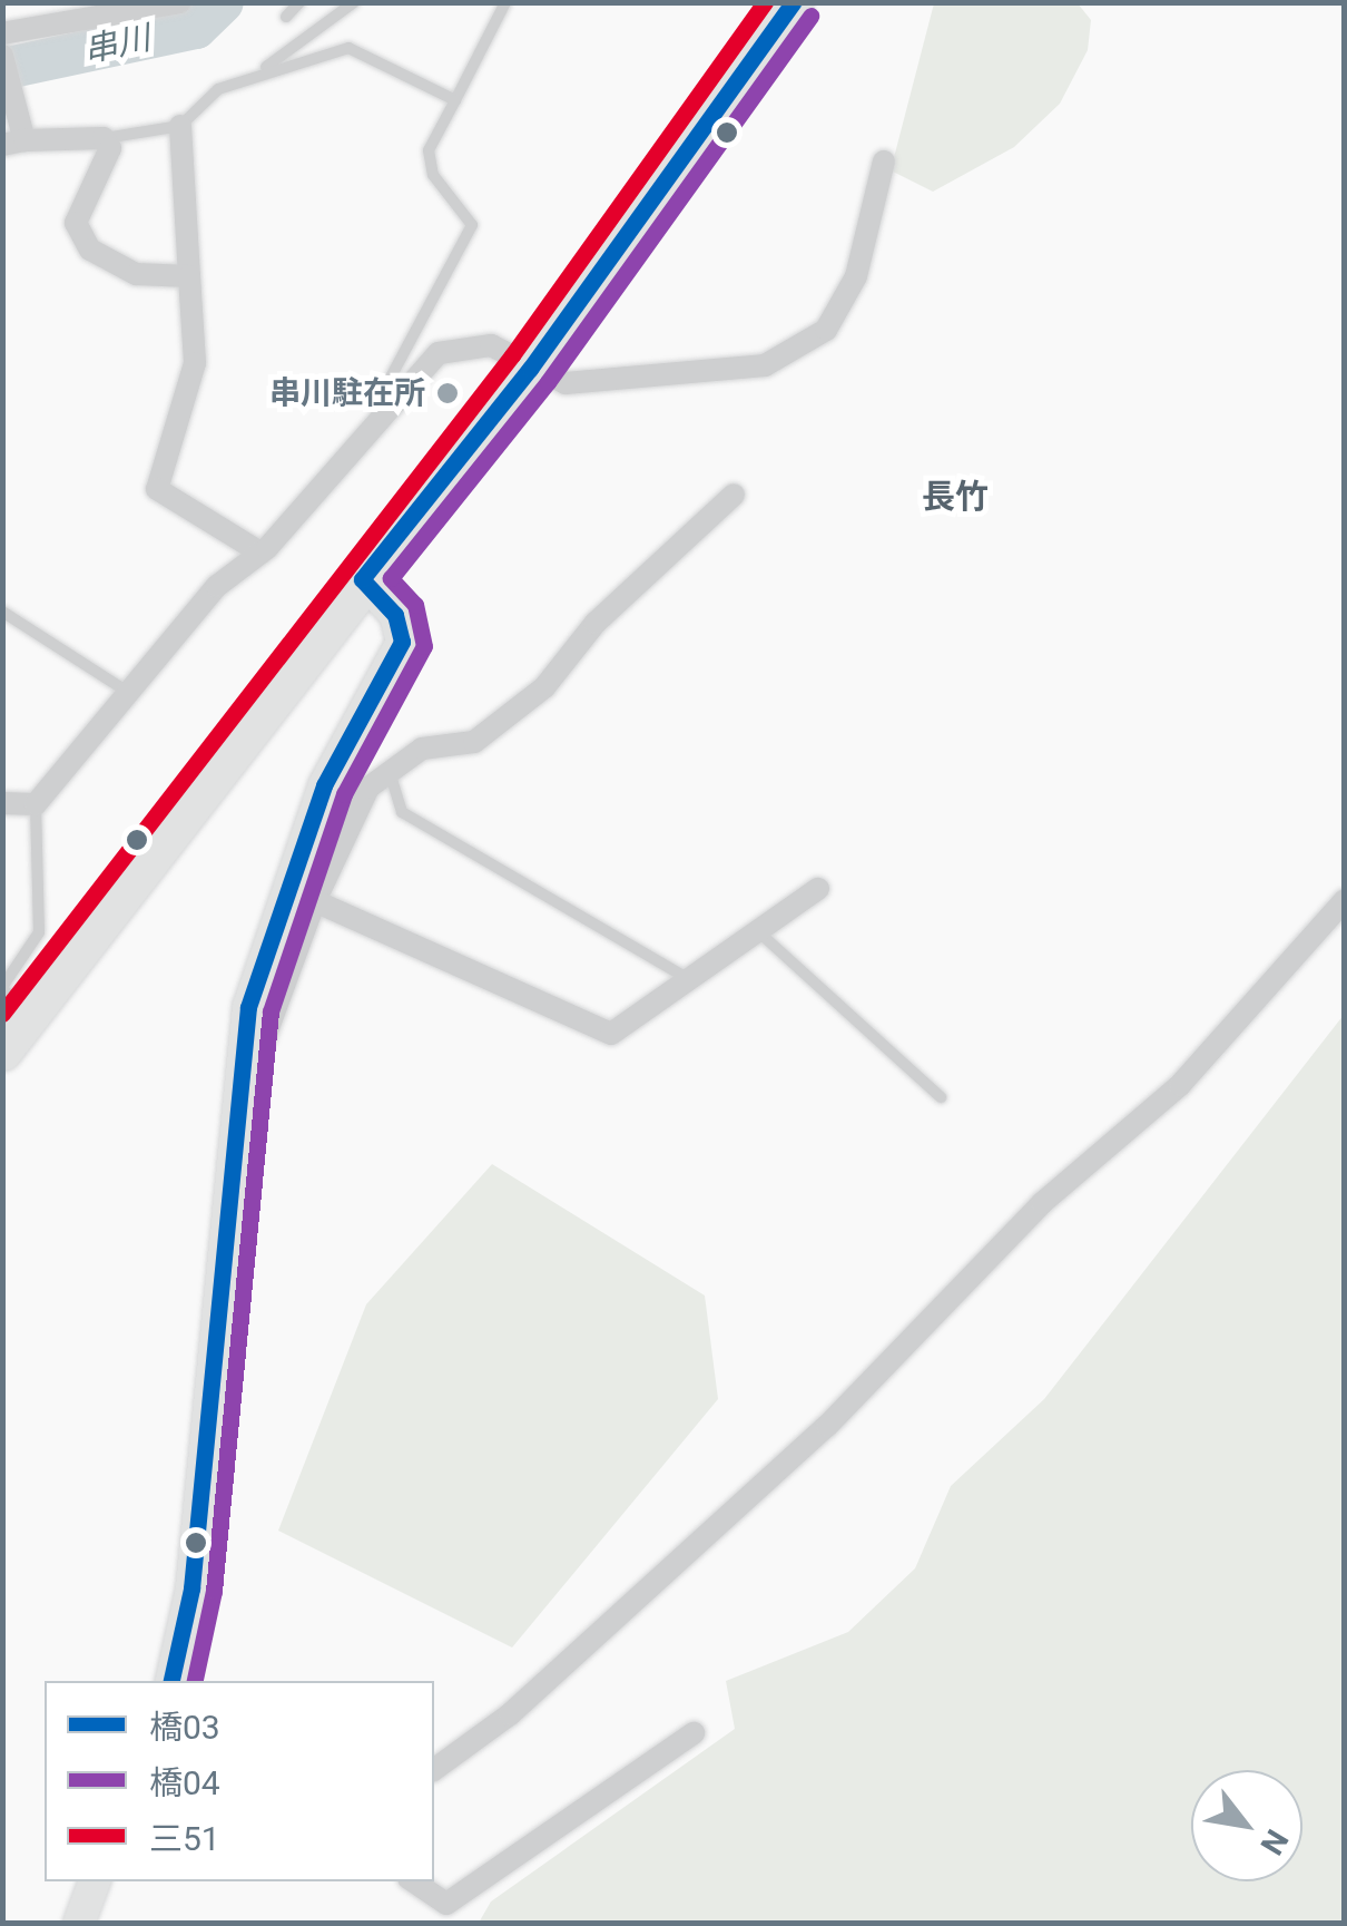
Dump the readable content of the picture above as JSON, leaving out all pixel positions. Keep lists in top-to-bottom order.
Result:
{
  "districts": ["長竹"],
  "water": ["串川"],
  "places": ["串川駐在所"],
  "lines": ["transit line 橋03", "transit line 三51", "transit line 橋04"],
  "legend": ["橋03", "橋04", "三51"],
  "north": "bottom right"
}
